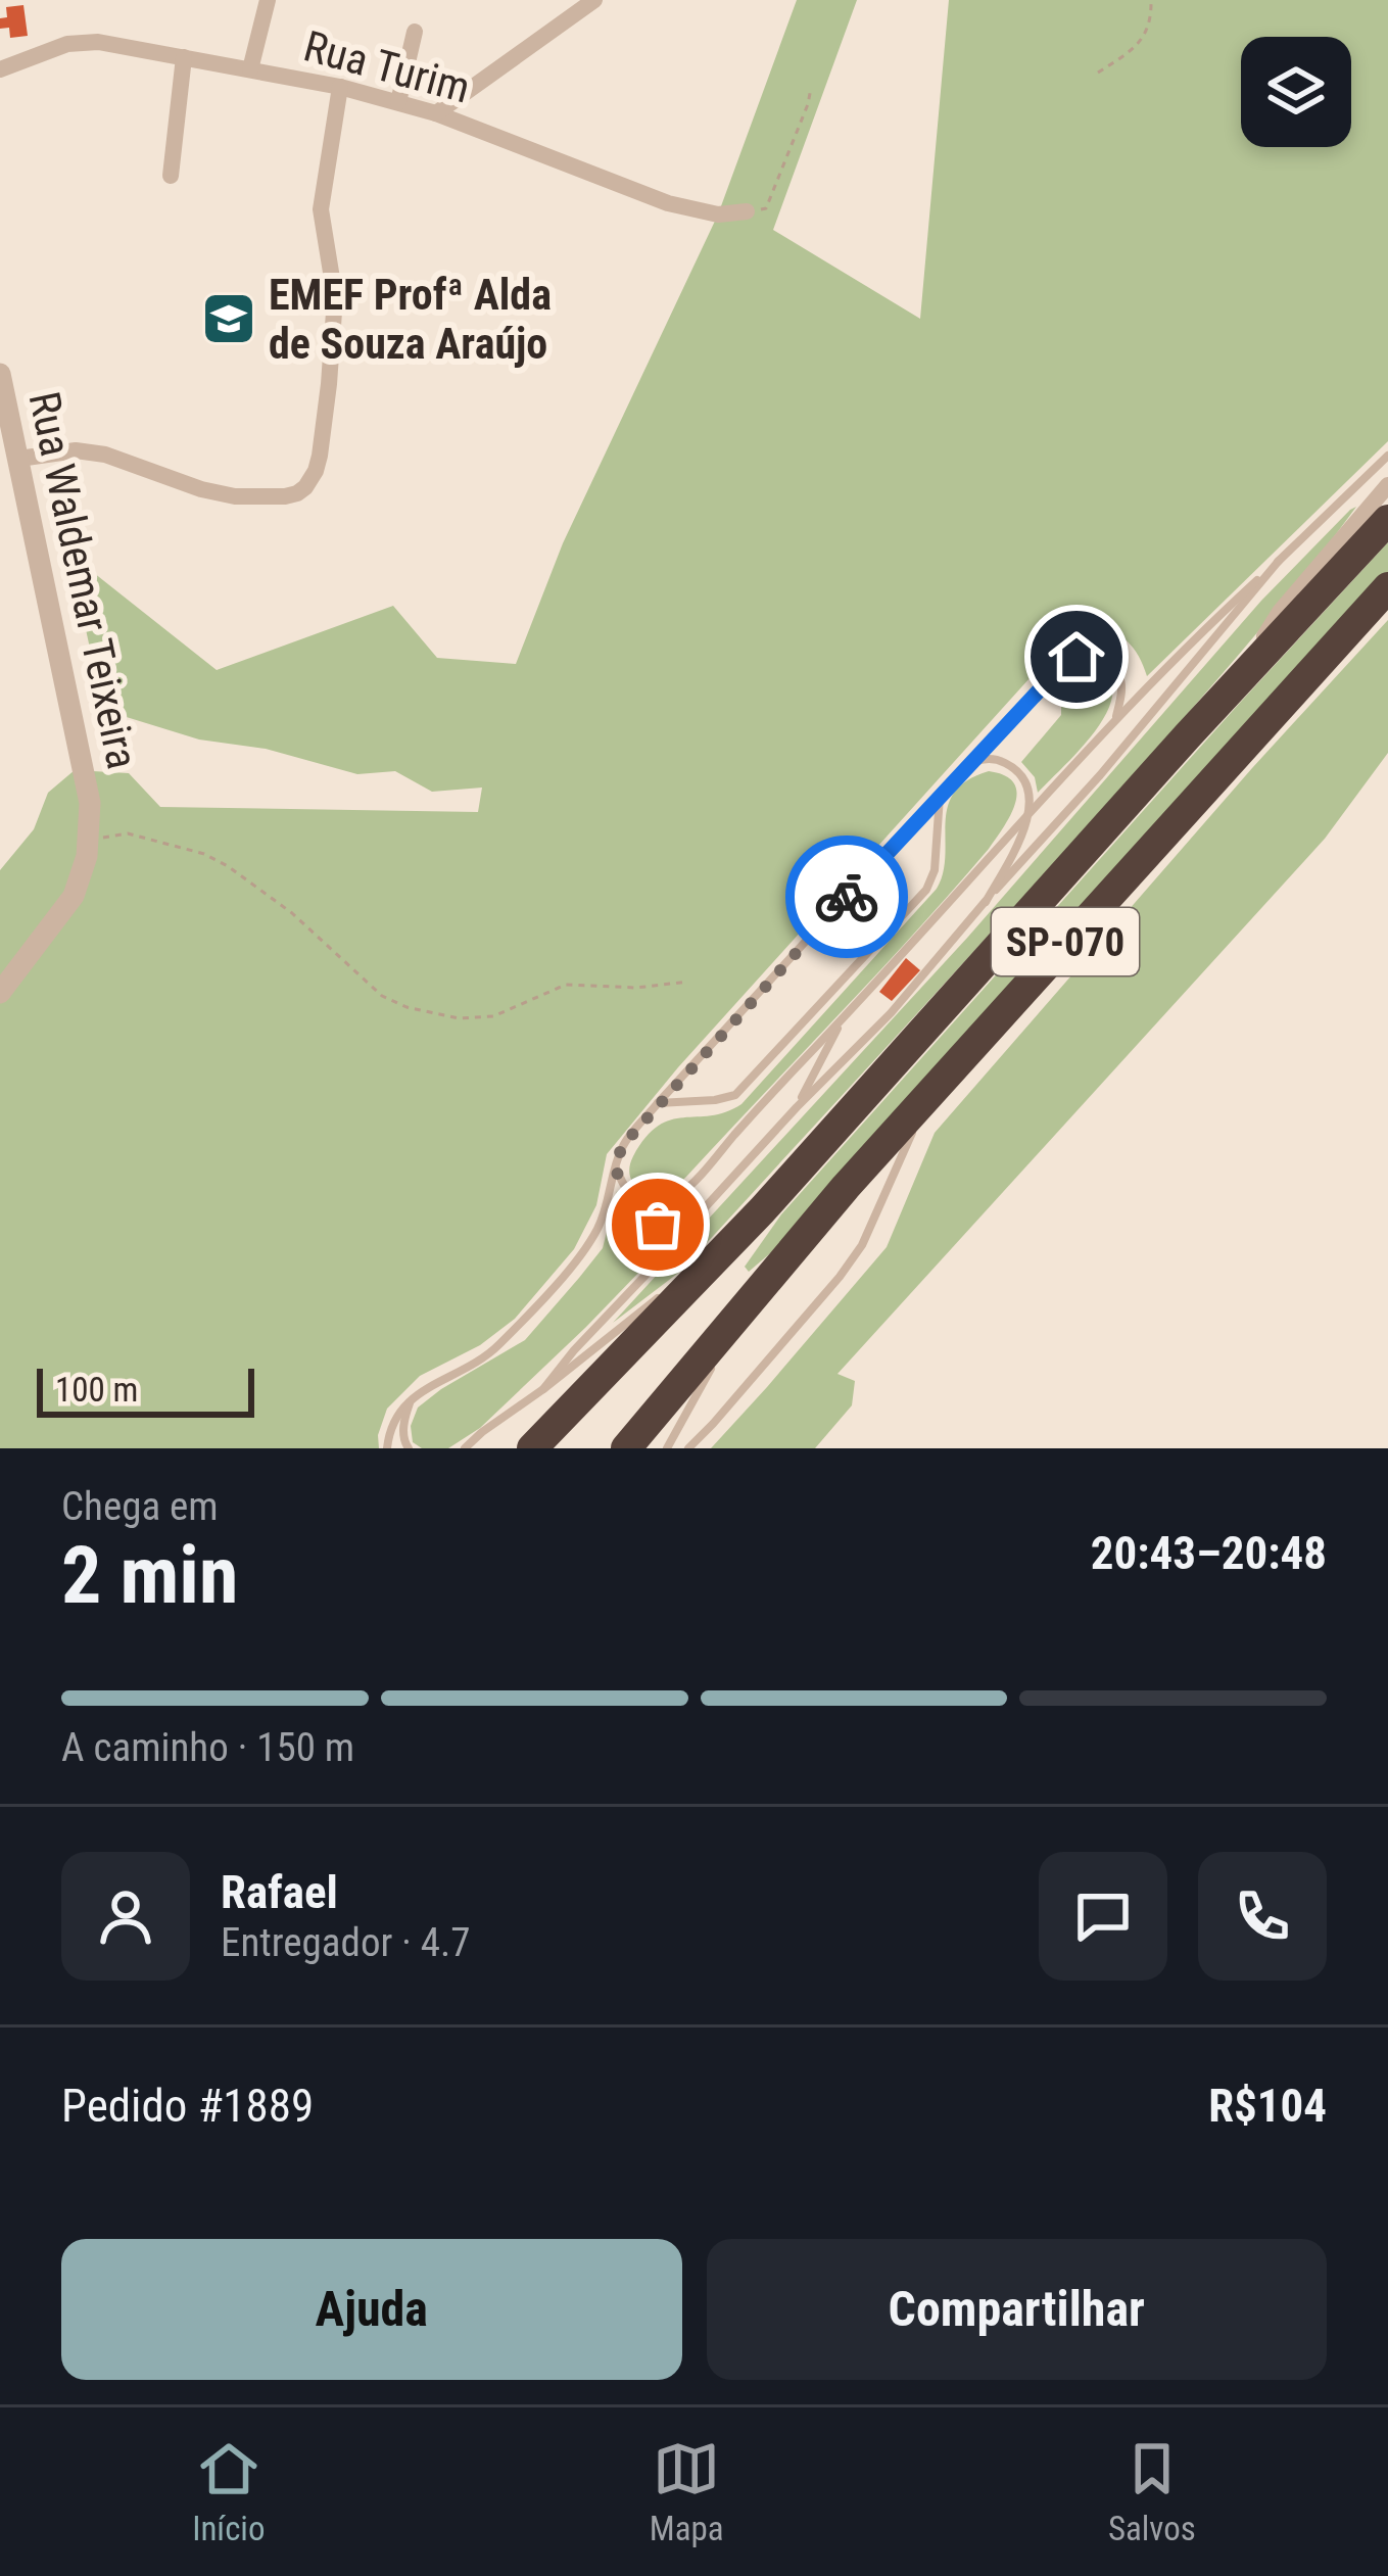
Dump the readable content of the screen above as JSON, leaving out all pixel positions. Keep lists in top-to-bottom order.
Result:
{
  "streets": {
    "highway": ["SP-070"],
    "street": ["Rua Turim", "Rua Waldemar Teixeira"]
  },
  "places": {
    "school or university": ["EMEF Profª Alda de Souza Araújo"]
  },
  "scale_bar": "100 m",
  "page": {
    "scale": "100 m",
    "heading": ["2 min", "Chega em", "20:43–20:48"],
    "panel": [
      "Rafael",
      "Entregador · 4.7",
      "Pedido #1889",
      "R$104"
    ],
    "bar": "A caminho · 150 m",
    "buttons": ["Ajuda", "Compartilhar"],
    "tabs": ["Início", "Mapa", "Salvos"]
  }
}
